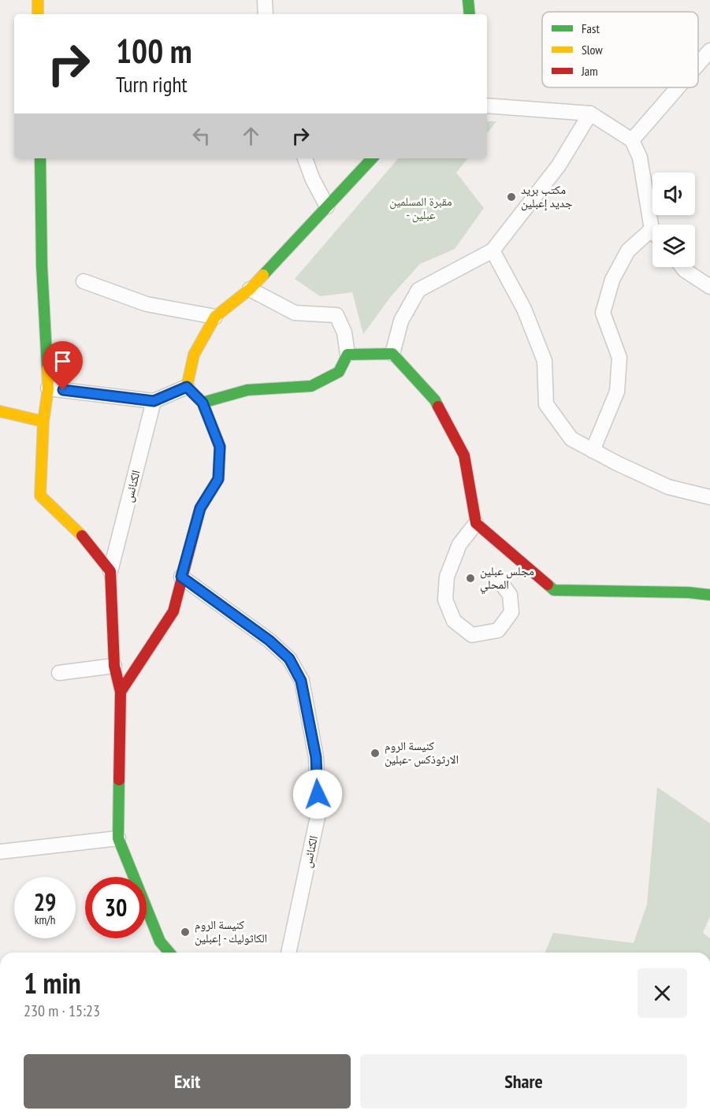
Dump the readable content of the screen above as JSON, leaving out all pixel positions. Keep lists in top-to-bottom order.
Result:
{
  "streets": {
    "street": ["الكنائس"]
  },
  "parks": ["مقبرة المسلمين - عبلين"],
  "places": [
    "مكتب بريد جديد إعبلين",
    "مجلس عبلين المحلي",
    "كنيسة الروم الارثوذكس -عبلين",
    "كنيسة الروم الكاثوليك - إعبلين"
  ],
  "legend": ["Fast", "Slow", "Jam"],
  "page": {
    "turn": ["100 m", "Turn right"],
    "speed": "29 km/h",
    "limit": "30",
    "heading": ["1 min", "230 m · 15:23"],
    "buttons": ["Exit", "Share"]
  }
}
